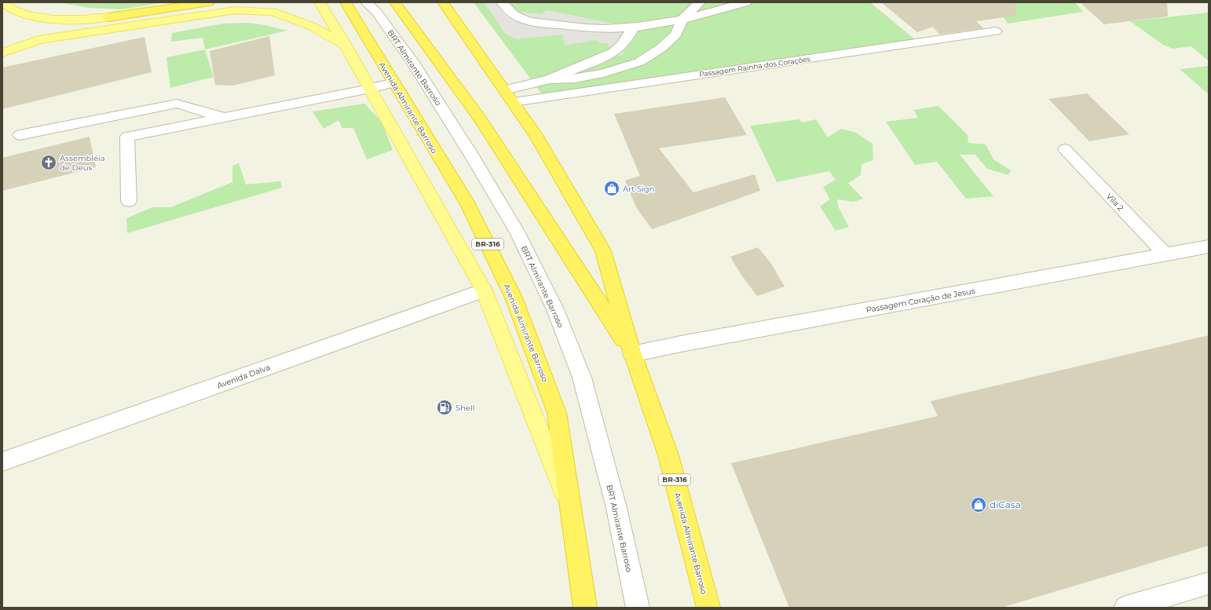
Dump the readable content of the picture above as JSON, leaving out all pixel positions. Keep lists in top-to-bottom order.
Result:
{
  "streets": {
    "highway": ["Avenida Almirante Barroso", "BR-316"],
    "street": [
      "Passagem Rainha dos Corações",
      "BRT Almirante Barroso",
      "Vila 2",
      "Passagem Coração de Jesus",
      "Avenida Dalva"
    ]
  },
  "crossings": [
    ["Passagem Rainha dos Corações", "Avenida Almirante Barroso"],
    ["Avenida Almirante Barroso", "Passagem Coração de Jesus"],
    ["Vila 2", "Passagem Coração de Jesus"]
  ],
  "places": {
    "church": ["Assembléia de Deus"],
    "shop": ["Art Sign", "diCasa"],
    "fuel station": ["Shell"]
  }
}
